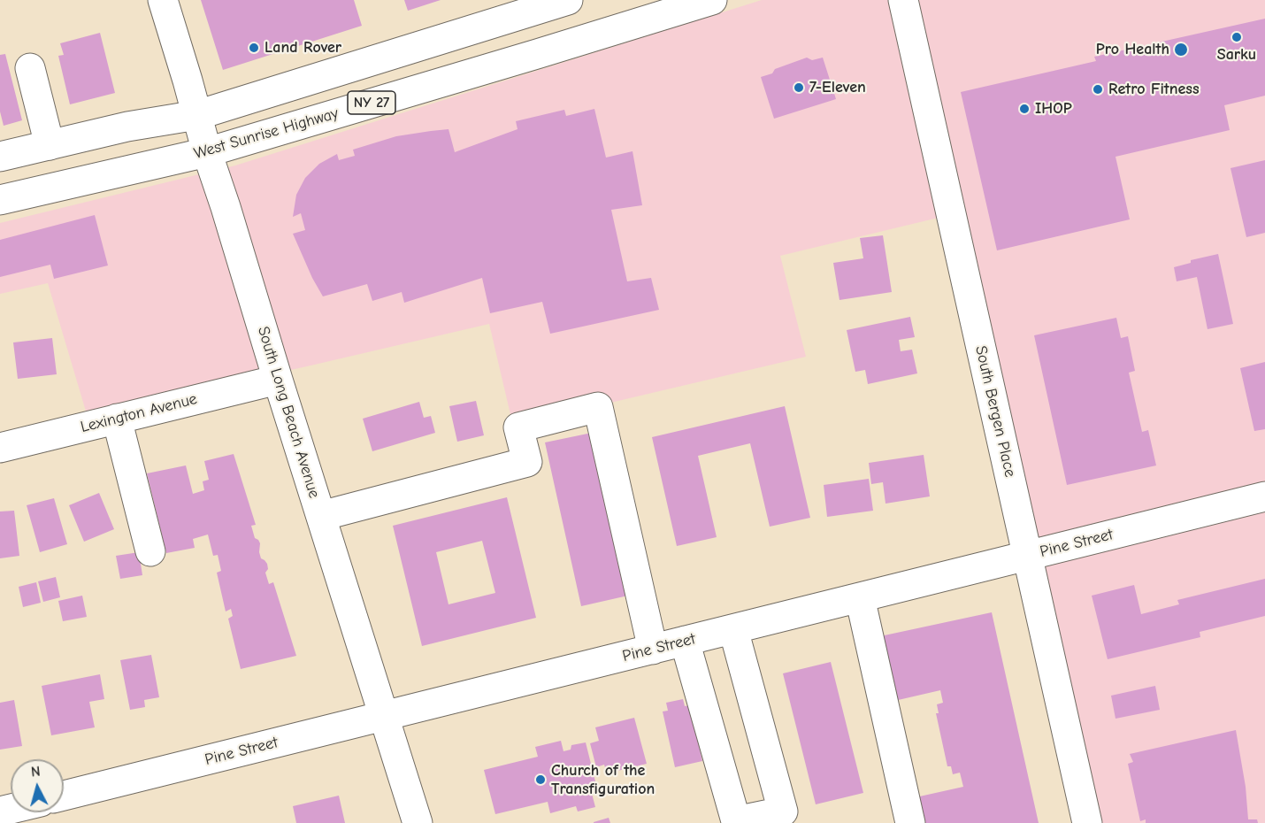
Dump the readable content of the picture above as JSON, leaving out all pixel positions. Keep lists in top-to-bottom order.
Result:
{
  "streets": {
    "main road": [
      "NY 27",
      "West Sunrise Highway",
      "South Bergen Place",
      "South Long Beach Avenue",
      "Lexington Avenue",
      "Pine Street"
    ]
  },
  "crossings": [
    ["NY 27", "South Long Beach Avenue"],
    ["West Sunrise Highway", "South Long Beach Avenue"],
    ["South Bergen Place", "Pine Street"],
    ["South Long Beach Avenue", "Lexington Avenue"],
    ["South Long Beach Avenue", "Pine Street"]
  ],
  "places": [
    "Sarku",
    "Land Rover",
    "Pro Health",
    "7-Eleven",
    "Retro Fitness",
    "IHOP",
    "Church of the Transfiguration"
  ],
  "north": "top"
}
